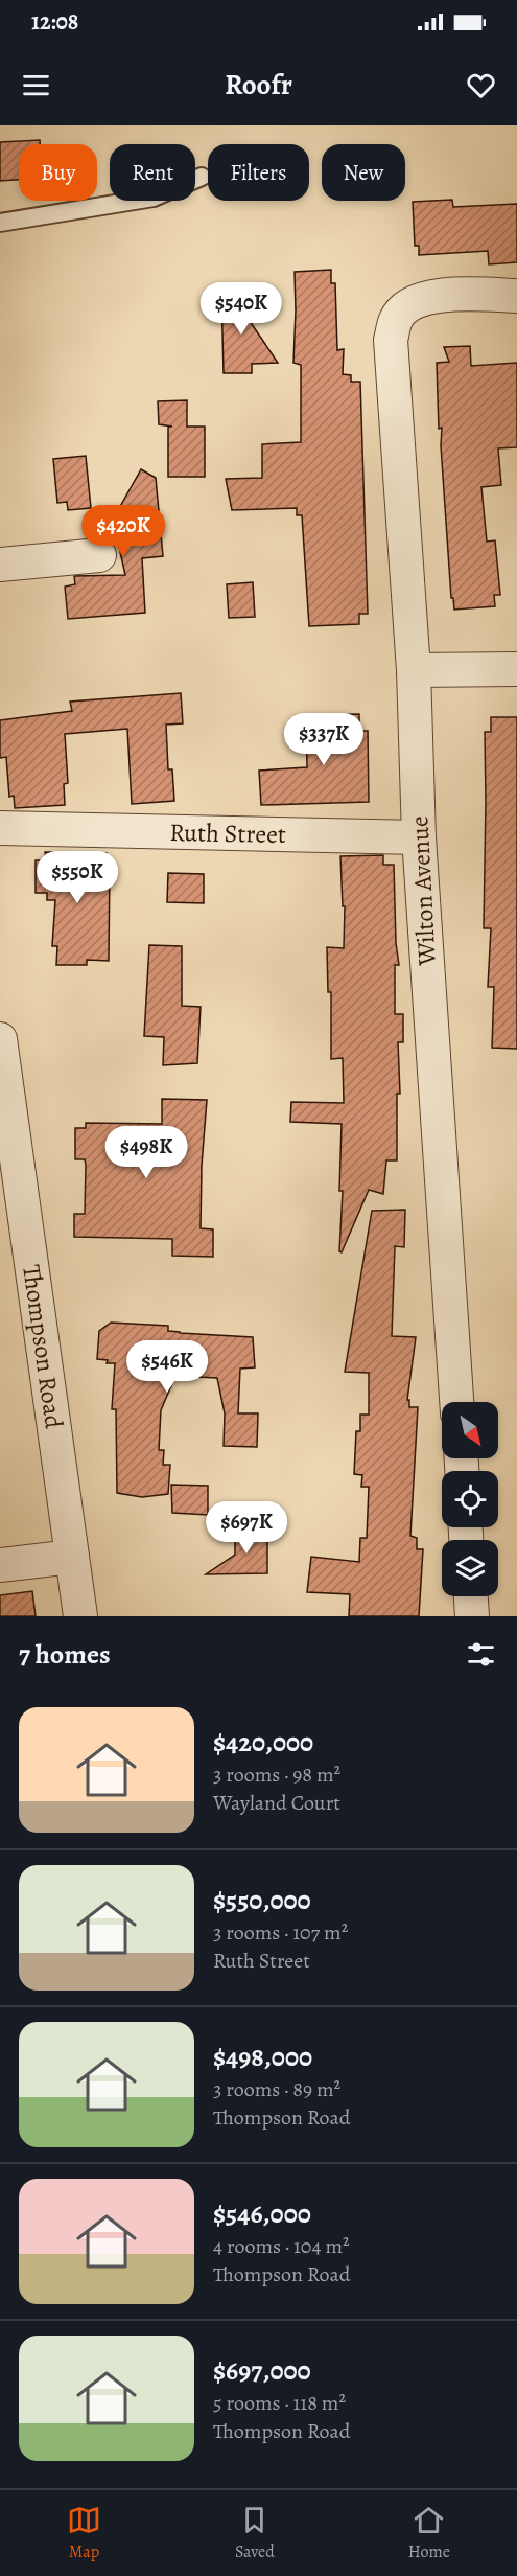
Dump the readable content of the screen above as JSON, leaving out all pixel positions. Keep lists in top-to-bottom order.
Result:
{
  "streets": {
    "street": ["Ruth Street", "Wilton Avenue", "Thompson Road"]
  },
  "crossings": [
    ["Ruth Street", "Wilton Avenue"]
  ],
  "north": "bottom right",
  "page": {
    "status": "12:08",
    "header": "Roofr",
    "chip": [
      "Buy",
      "Rent",
      "Filters",
      "New"
    ],
    "price": [
      "$540K",
      "$420K",
      "$337K",
      "$550K",
      "$498K",
      "$546K",
      "$697K"
    ],
    "heading": "7 homes",
    "list": [
      {
        "name": "$420,000",
        "note": "3 rooms · 98 m² · Wayland Court"
      },
      {
        "name": "$550,000",
        "note": "3 rooms · 107 m² · Ruth Street"
      },
      {
        "name": "$498,000",
        "note": "3 rooms · 89 m² · Thompson Road"
      },
      {
        "name": "$546,000",
        "note": "4 rooms · 104 m² · Thompson Road"
      },
      {
        "name": "$697,000",
        "note": "5 rooms · 118 m² · Thompson Road"
      }
    ],
    "tabs": ["Map", "Saved", "Home"]
  }
}
